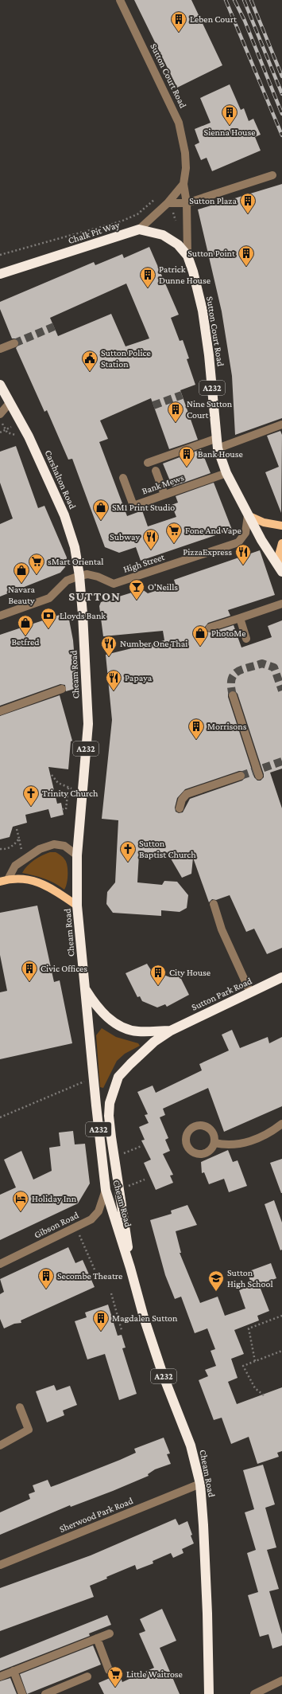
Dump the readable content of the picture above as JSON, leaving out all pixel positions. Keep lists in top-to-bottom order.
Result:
{
  "streets": {
    "highway": [
      "Sutton Court Road",
      "Chalk Pit Way",
      "A232",
      "Carshalton Road",
      "Cheam Road",
      "Sutton Park Road"
    ],
    "street": [
      "Bank Mews",
      "High Street",
      "Gibson Road",
      "Sherwood Park Road"
    ]
  },
  "crossings": [
    ["Sutton Court Road", "Chalk Pit Way"],
    ["Sutton Court Road", "A232"],
    ["Sutton Court Road", "Bank Mews"],
    ["Sutton Court Road", "High Street"],
    ["A232", "High Street"],
    ["Carshalton Road", "High Street"],
    ["Carshalton Road", "Cheam Road"],
    ["Cheam Road", "Sutton Park Road"],
    ["Cheam Road", "Gibson Road"],
    ["Cheam Road", "Sherwood Park Road"]
  ],
  "districts": ["SUTTON"],
  "places": {
    "building": [
      "Leben Court",
      "Sienna House",
      "Sutton Plaza",
      "Sutton Point",
      "Patrick Dunne House",
      "Nine Sutton Court",
      "Bank House",
      "Morrisons",
      "Civic Offices",
      "City House",
      "Secombe Theatre",
      "Magdalen Sutton"
    ],
    "public building": ["Sutton Police Station"],
    "shop": [
      "SM1 Print Studio",
      "Navara Beauty",
      "Betfred",
      "PhotoMe"
    ],
    "supermarket": ["Fone And Vape", "sMart Oriental", "Little Waitrose"],
    "restaurant": [
      "Subway",
      "PizzaExpress",
      "Number One Thai",
      "Papaya"
    ],
    "bar": ["O'Neills"],
    "bank": ["Lloyds Bank"],
    "church": ["Trinity Church", "Sutton Baptist Church"],
    "hotel": ["Holiday Inn"],
    "school or university": ["Sutton High School"]
  }
}
